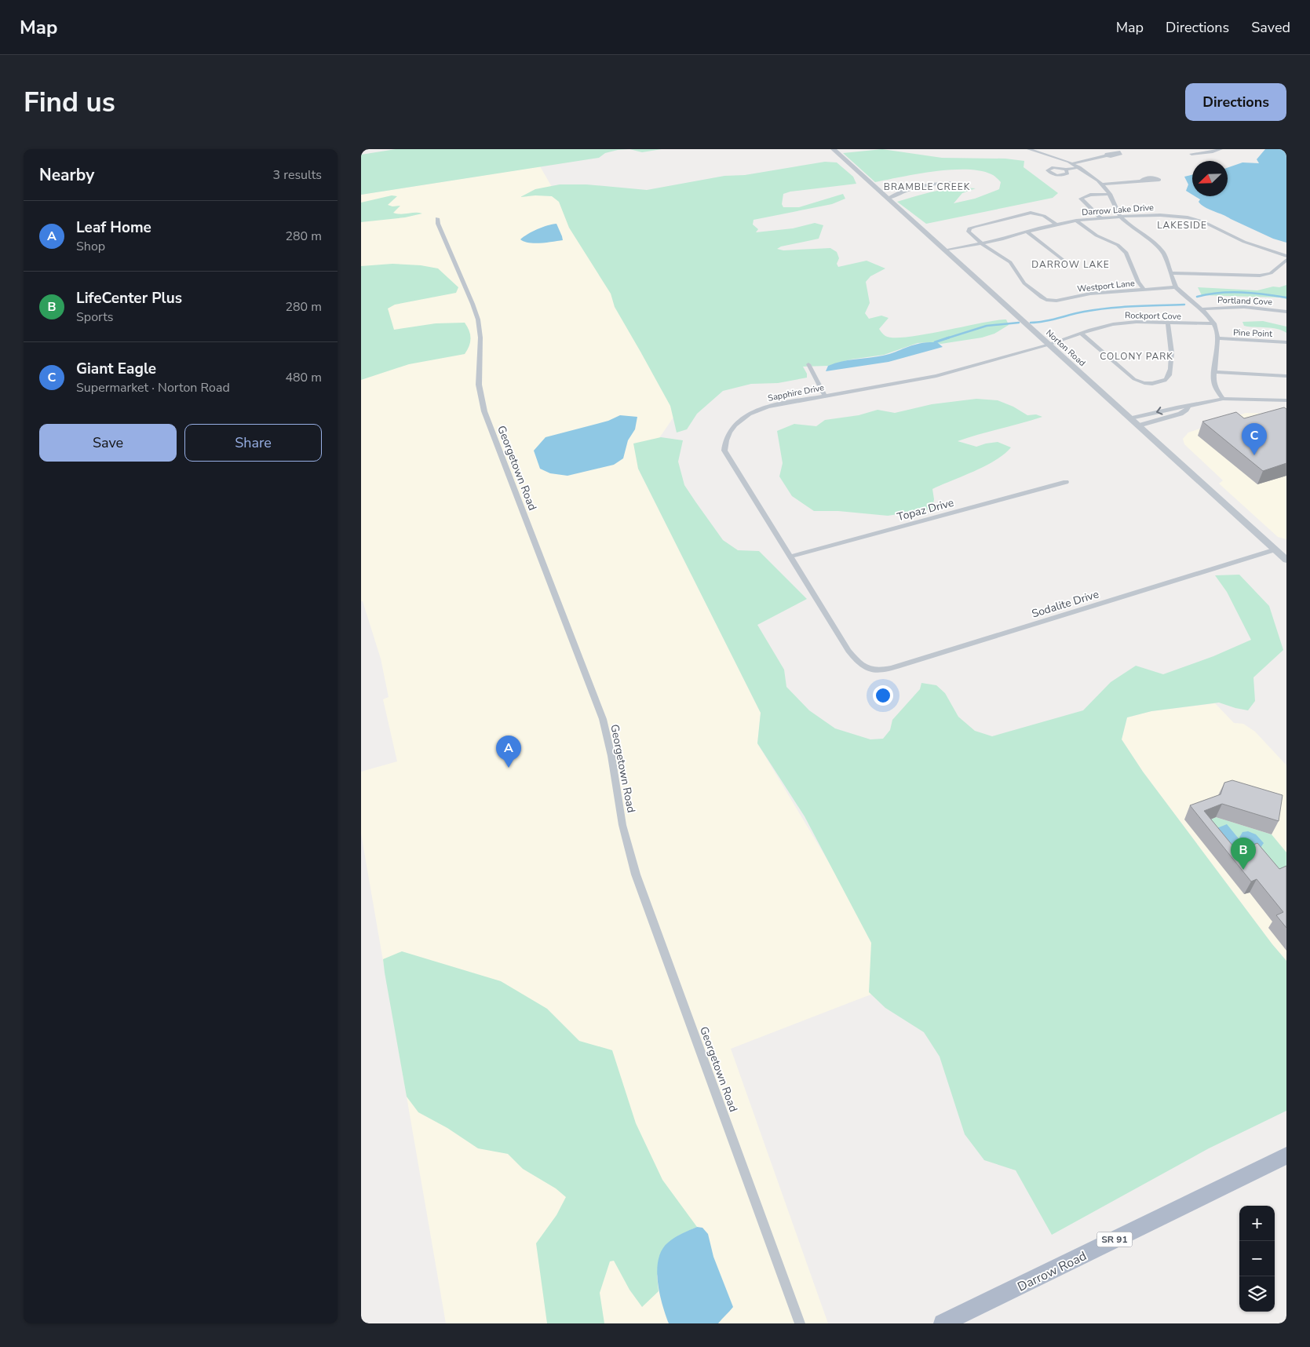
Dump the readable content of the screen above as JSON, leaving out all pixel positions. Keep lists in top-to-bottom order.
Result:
{
  "streets": {
    "main road": ["SR 91", "Darrow Road"],
    "street": [
      "Darrow Lake Drive",
      "Westport Lane",
      "Portland Cove",
      "Rockport Cove",
      "Pine Point",
      "Norton Road",
      "Sapphire Drive",
      "Georgetown Road",
      "Topaz Drive",
      "Sodalite Drive"
    ]
  },
  "crossings": [
    ["Darrow Lake Drive", "Westport Lane"],
    ["Darrow Lake Drive", "Norton Road"],
    ["Rockport Cove", "Norton Road"],
    ["Rockport Cove", "Sapphire Drive"],
    ["Norton Road", "Sapphire Drive"],
    ["Norton Road", "Sodalite Drive"],
    ["Sapphire Drive", "Topaz Drive"],
    ["Sapphire Drive", "Sodalite Drive"]
  ],
  "districts": [
    "BRAMBLE CREEK",
    "LAKESIDE",
    "DARROW LAKE",
    "COLONY PARK"
  ],
  "north": "bottom left",
  "page": {
    "header": "Map",
    "nav": ["Map", "Directions", "Saved"],
    "buttons": [
      "Directions",
      ["Save", "Share"]
    ],
    "title": "Find us",
    "heading": ["Nearby", "3 results"],
    "list": [
      {
        "mark": "A",
        "name": "Leaf Home",
        "note": "Shop",
        "value": "280 m"
      },
      {
        "mark": "B",
        "name": "LifeCenter Plus",
        "note": "Sports",
        "value": "280 m"
      },
      {
        "mark": "C",
        "name": "Giant Eagle",
        "note": "Supermarket · Norton Road",
        "value": "480 m"
      }
    ],
    "pins": ["C", "A", "B"],
    "map_buttons": ["+", "−"]
  }
}
